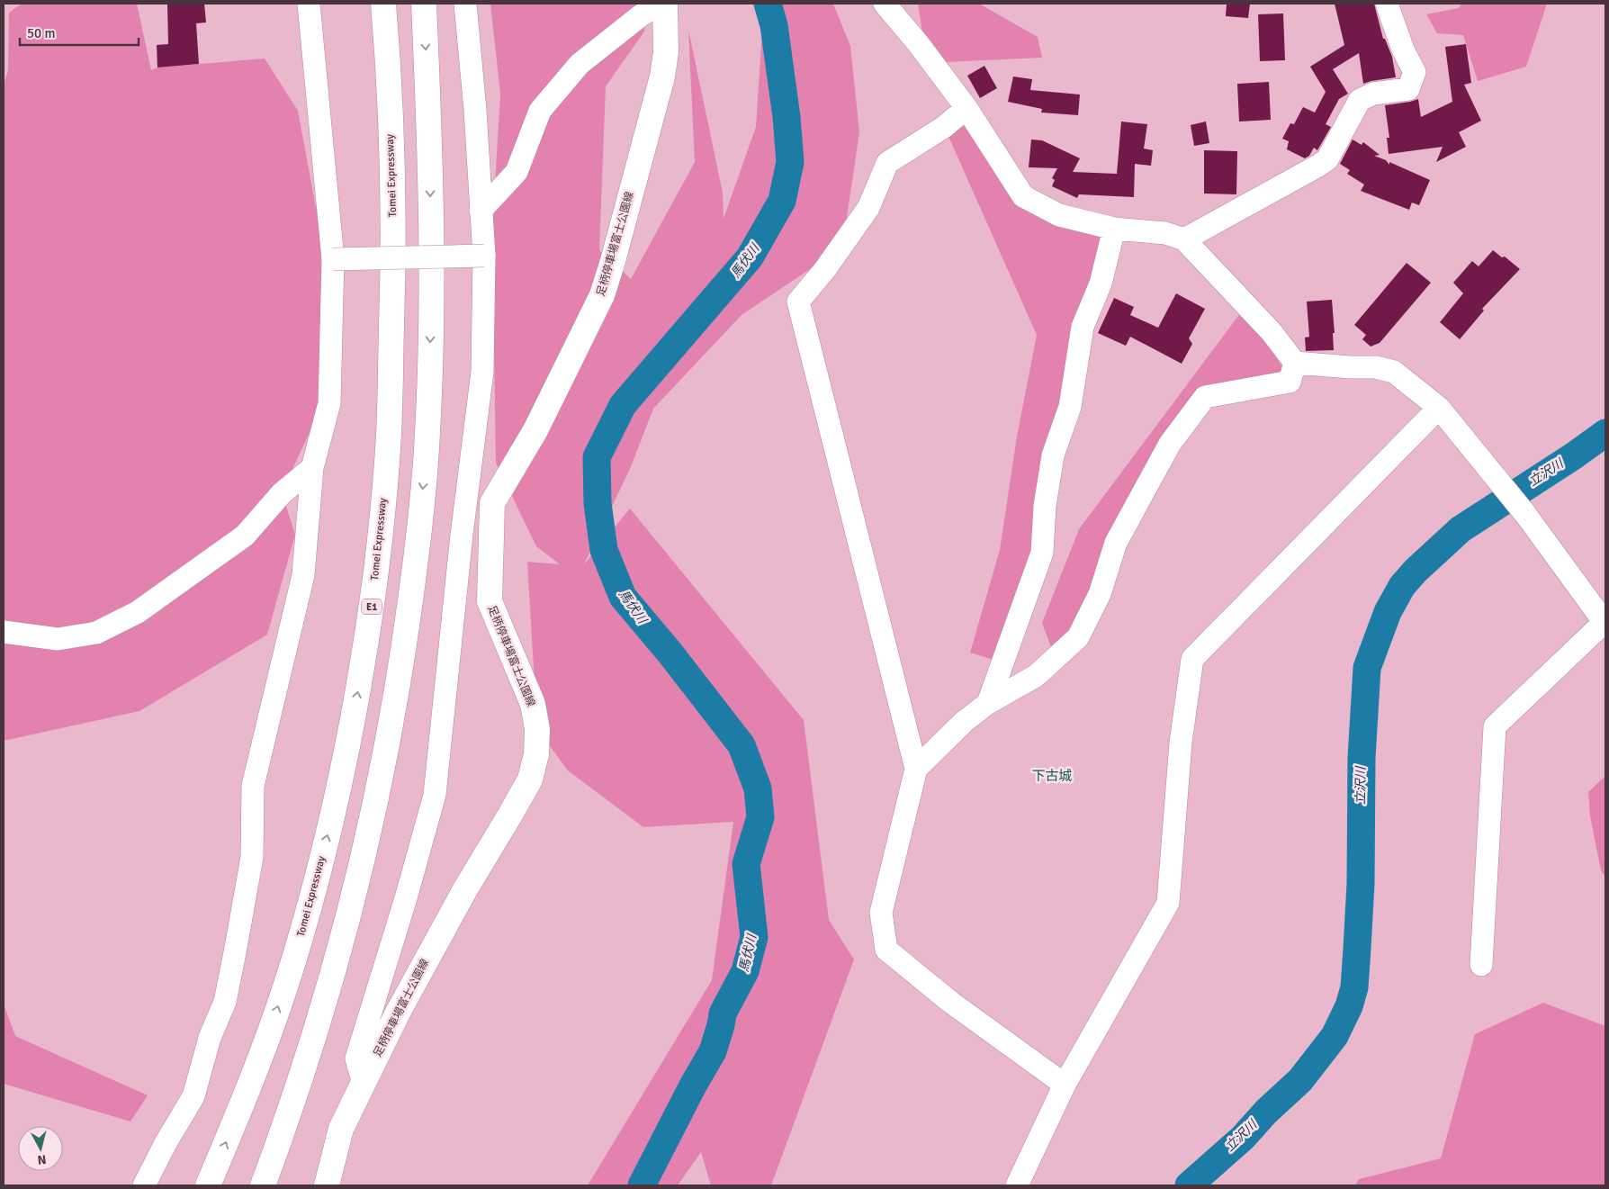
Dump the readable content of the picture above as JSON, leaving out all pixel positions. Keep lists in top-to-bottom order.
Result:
{
  "streets": {
    "main road": ["Tomei Expressway", "足柄停車場富士公園線", "E1"]
  },
  "districts": ["下古城"],
  "water": ["馬伏川", "立沢川"],
  "scale_bar": "50 m",
  "north": "bottom"
}
